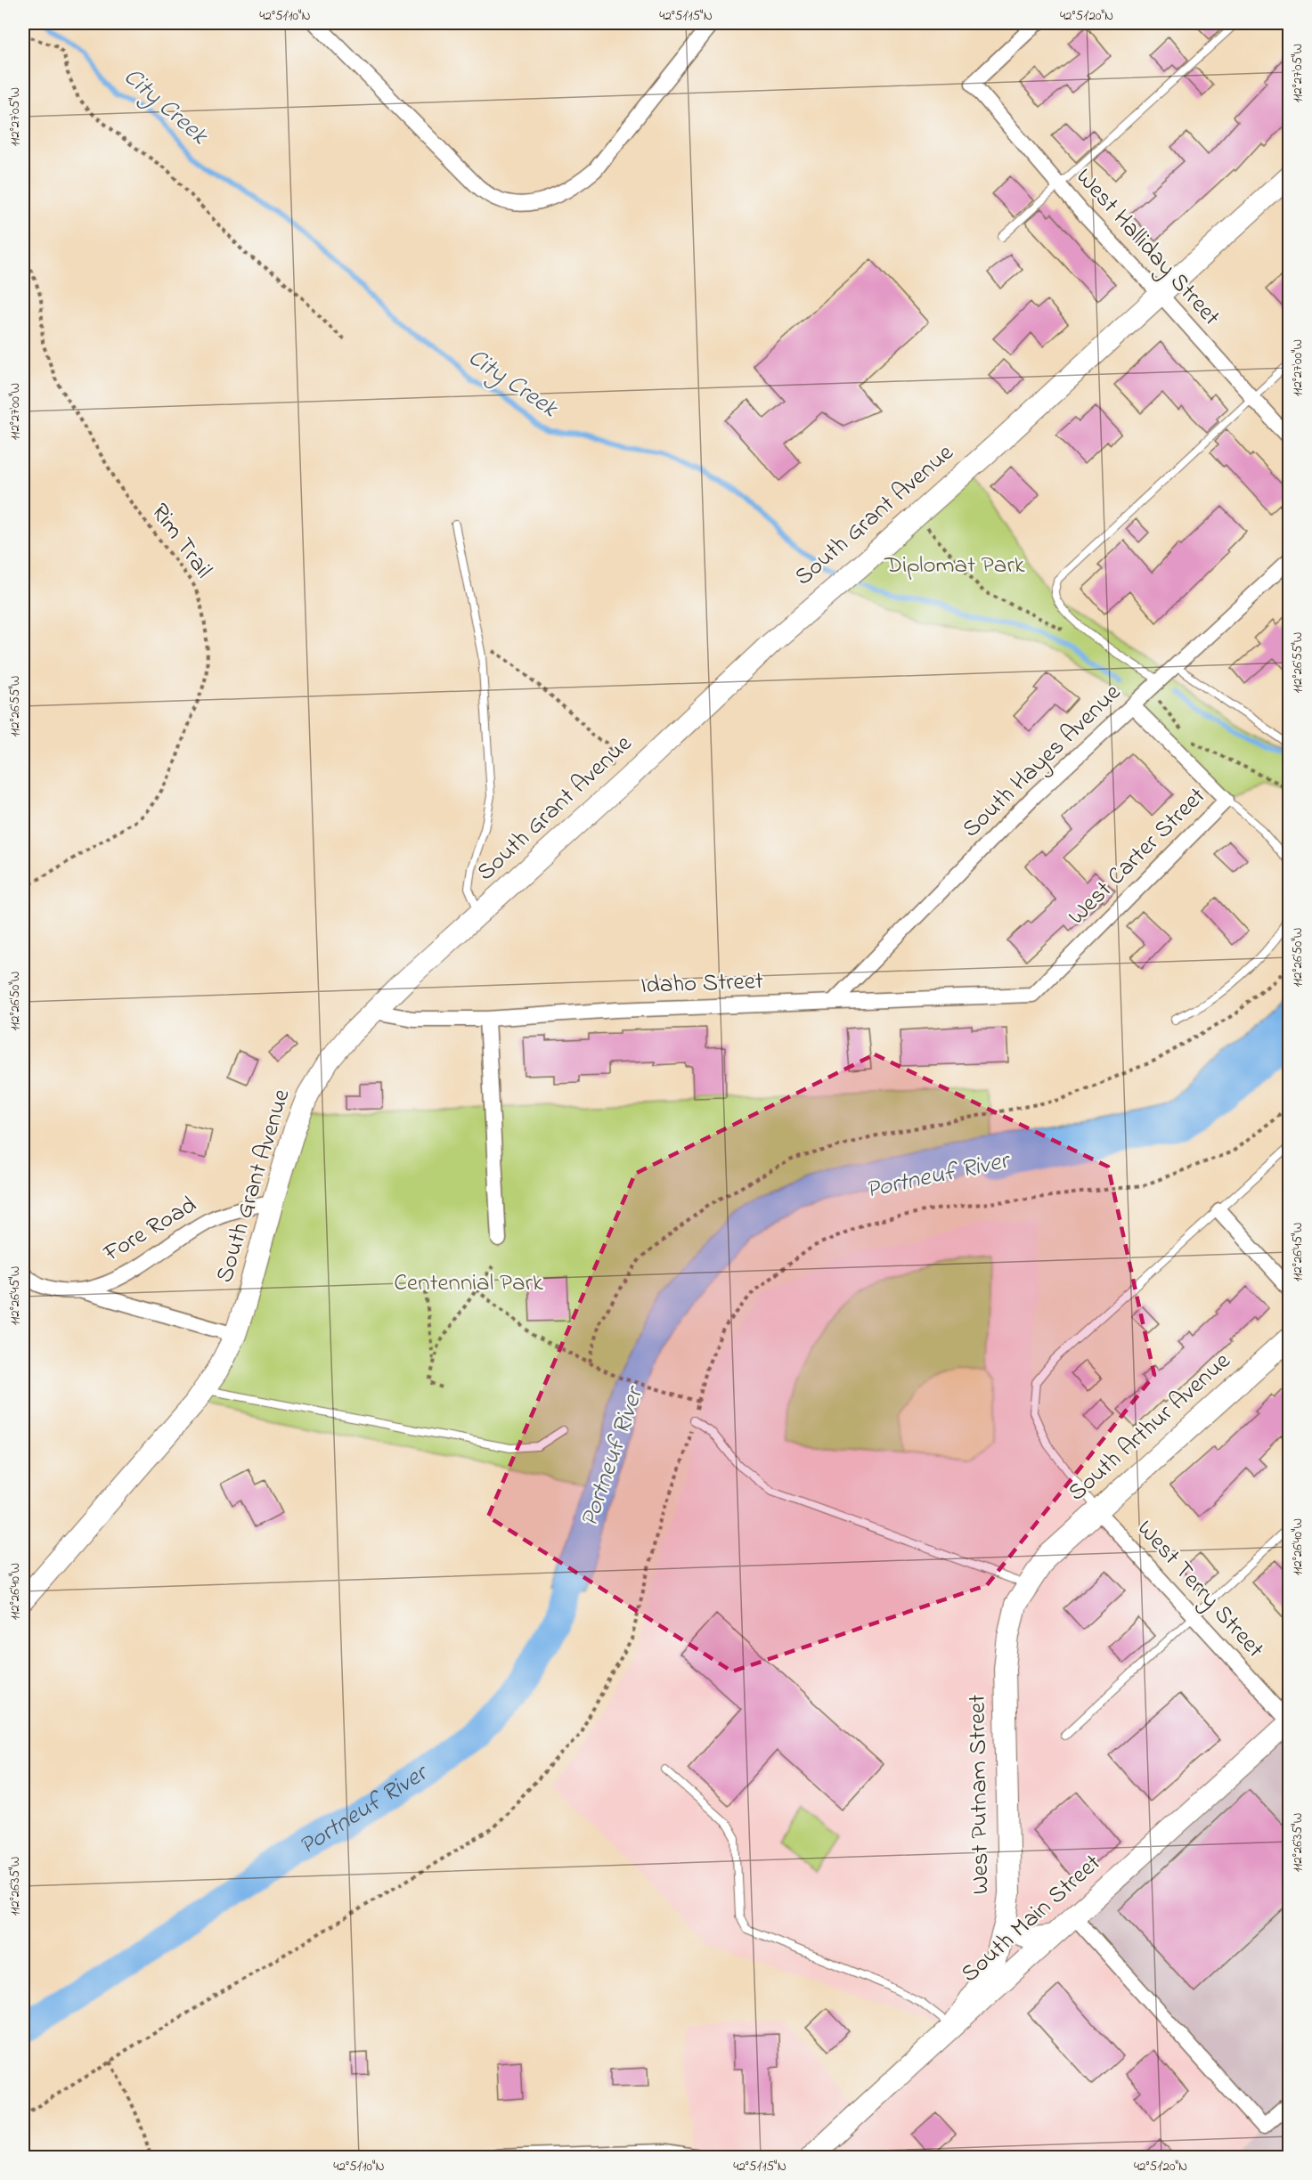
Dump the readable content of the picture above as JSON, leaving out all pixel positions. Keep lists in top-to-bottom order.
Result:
{
  "streets": {
    "street": [
      "West Halliday Street",
      "South Grant Avenue",
      "South Hayes Avenue",
      "West Carter Street",
      "Idaho Street",
      "Fore Road",
      "South Arthur Avenue",
      "West Terry Street",
      "West Putnam Street",
      "South Main Street"
    ],
    "path": ["Rim Trail"]
  },
  "crossings": [
    ["West Halliday Street", "South Grant Avenue"],
    ["South Grant Avenue", "Idaho Street"],
    ["South Grant Avenue", "Fore Road"],
    ["South Hayes Avenue", "West Carter Street"],
    ["South Hayes Avenue", "Idaho Street"],
    ["West Carter Street", "Idaho Street"],
    ["South Arthur Avenue", "West Terry Street"],
    ["South Arthur Avenue", "West Putnam Street"],
    ["West Terry Street", "South Main Street"],
    ["West Putnam Street", "South Main Street"]
  ],
  "water": ["City Creek", "Portneuf River"],
  "parks": ["Diplomat Park", "Centennial Park"],
  "coordinates": [
    "42°51'10\"N",
    "42°51'15\"N",
    "42°51'20\"N",
    "112°27'05\"W",
    "112°27'00\"W",
    "112°26'55\"W",
    "112°26'50\"W",
    "112°26'45\"W",
    "112°26'40\"W",
    "112°26'35\"W"
  ]
}
